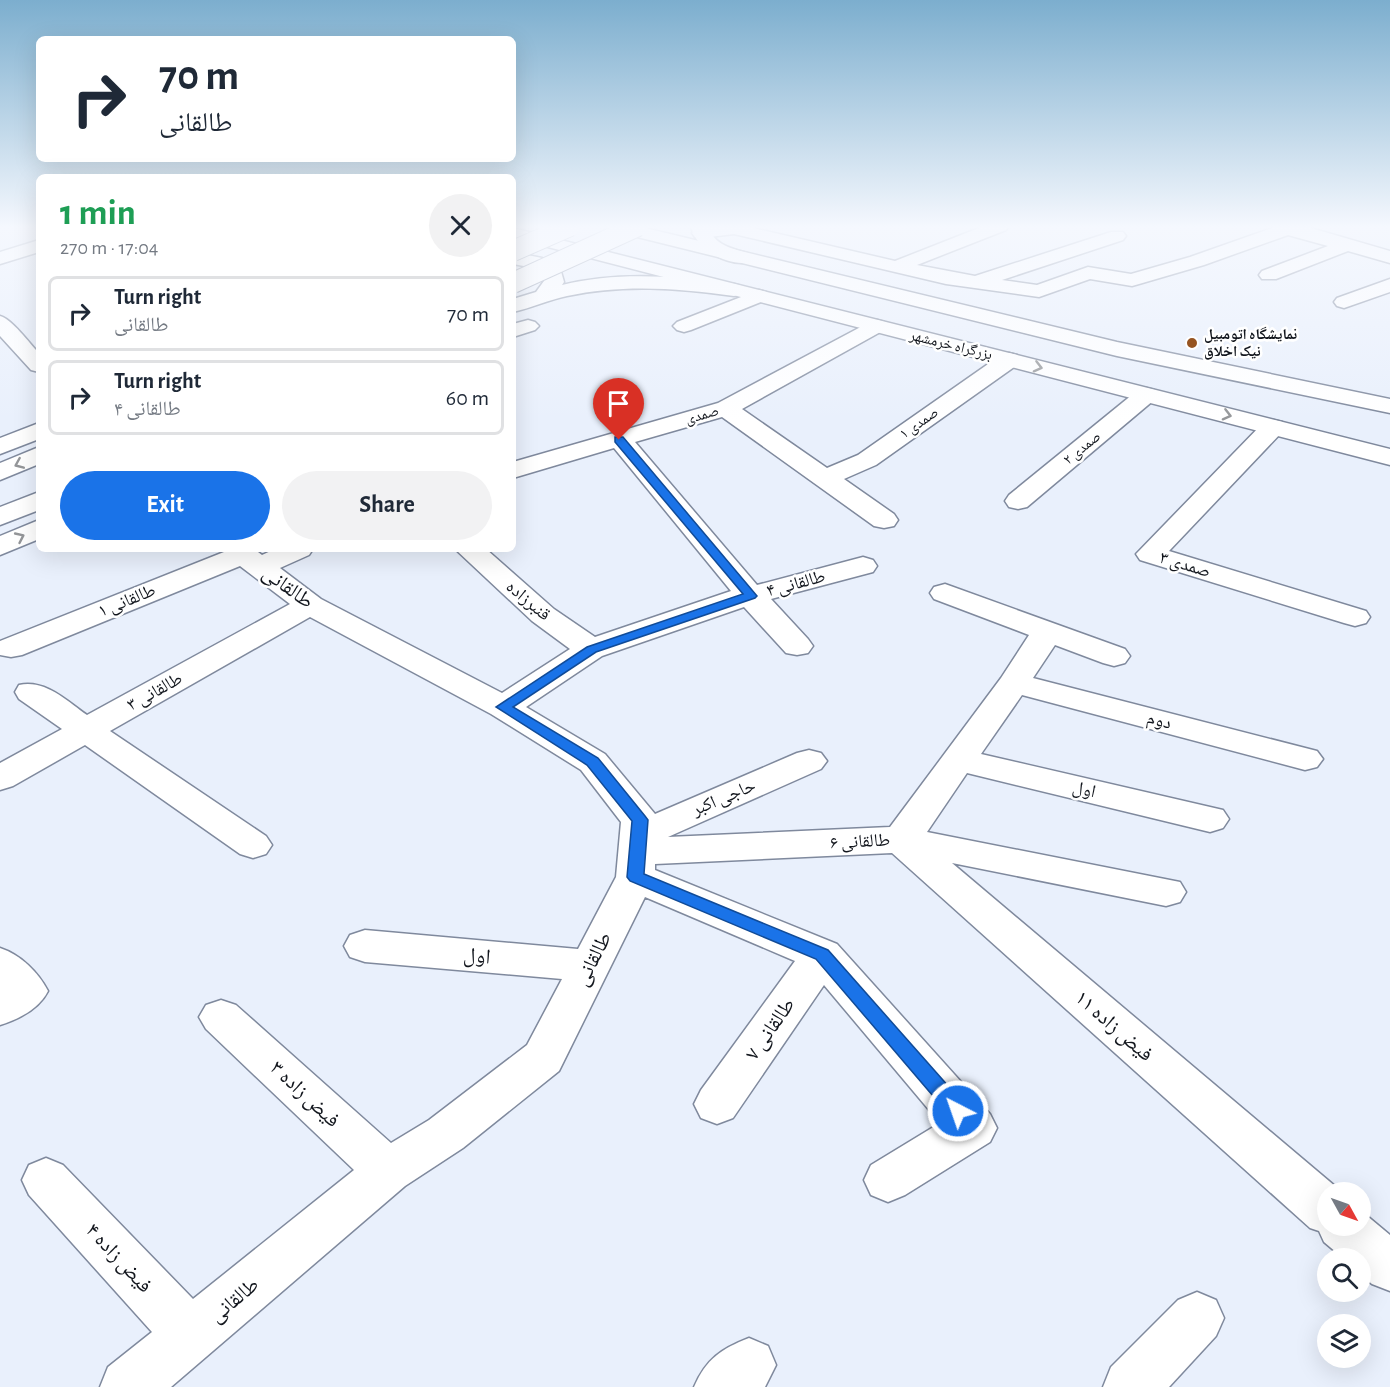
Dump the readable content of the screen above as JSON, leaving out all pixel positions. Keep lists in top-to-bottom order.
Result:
{
  "streets": {
    "main road": [
      "بزرگراه خرمشهر",
      "صمدی",
      "صمدی ۱",
      "صمدی ۲",
      "صمدی ۳",
      "طالقانی ۴",
      "طالقانی",
      "طالقانی ۱",
      "قنبرزاده",
      "طالقانی ۳",
      "دوم",
      "اول",
      "حاجی اکبر",
      "طالقانی ۶",
      "فیض زاده ۱۱",
      "طالقانی ۷",
      "فیض زاده ۳",
      "فیض زاده ۴"
    ]
  },
  "crossings": [
    ["بزرگراه خرمشهر", "صمدی"],
    ["بزرگراه خرمشهر", "صمدی ۱"],
    ["بزرگراه خرمشهر", "صمدی ۲"],
    ["بزرگراه خرمشهر", "صمدی ۳"],
    ["طالقانی ۴", "طالقانی"],
    ["طالقانی ۴", "قنبرزاده"],
    ["طالقانی", "طالقانی ۱"],
    ["طالقانی", "طالقانی ۳"],
    ["طالقانی", "اول"],
    ["طالقانی", "حاجی اکبر"],
    ["طالقانی", "طالقانی ۶"],
    ["طالقانی", "فیض زاده ۳"],
    ["طالقانی", "فیض زاده ۴"],
    ["دوم", "طالقانی ۶"],
    ["اول", "طالقانی ۶"],
    ["حاجی اکبر", "طالقانی ۶"],
    ["طالقانی ۶", "فیض زاده ۱۱"]
  ],
  "places": ["نمایشگاه اتومبیل نیک اخلاق"],
  "north": "bottom right",
  "page": {
    "turn": ["70 m", "طالقانی"],
    "heading": ["1 min", "270 m · 17:04"],
    "list": [
      {
        "name": "Turn right",
        "note": "طالقانی",
        "value": "70 m"
      },
      {
        "name": "Turn right",
        "note": "طالقانی ۴",
        "value": "60 m"
      }
    ],
    "buttons": ["Exit", "Share"]
  }
}
